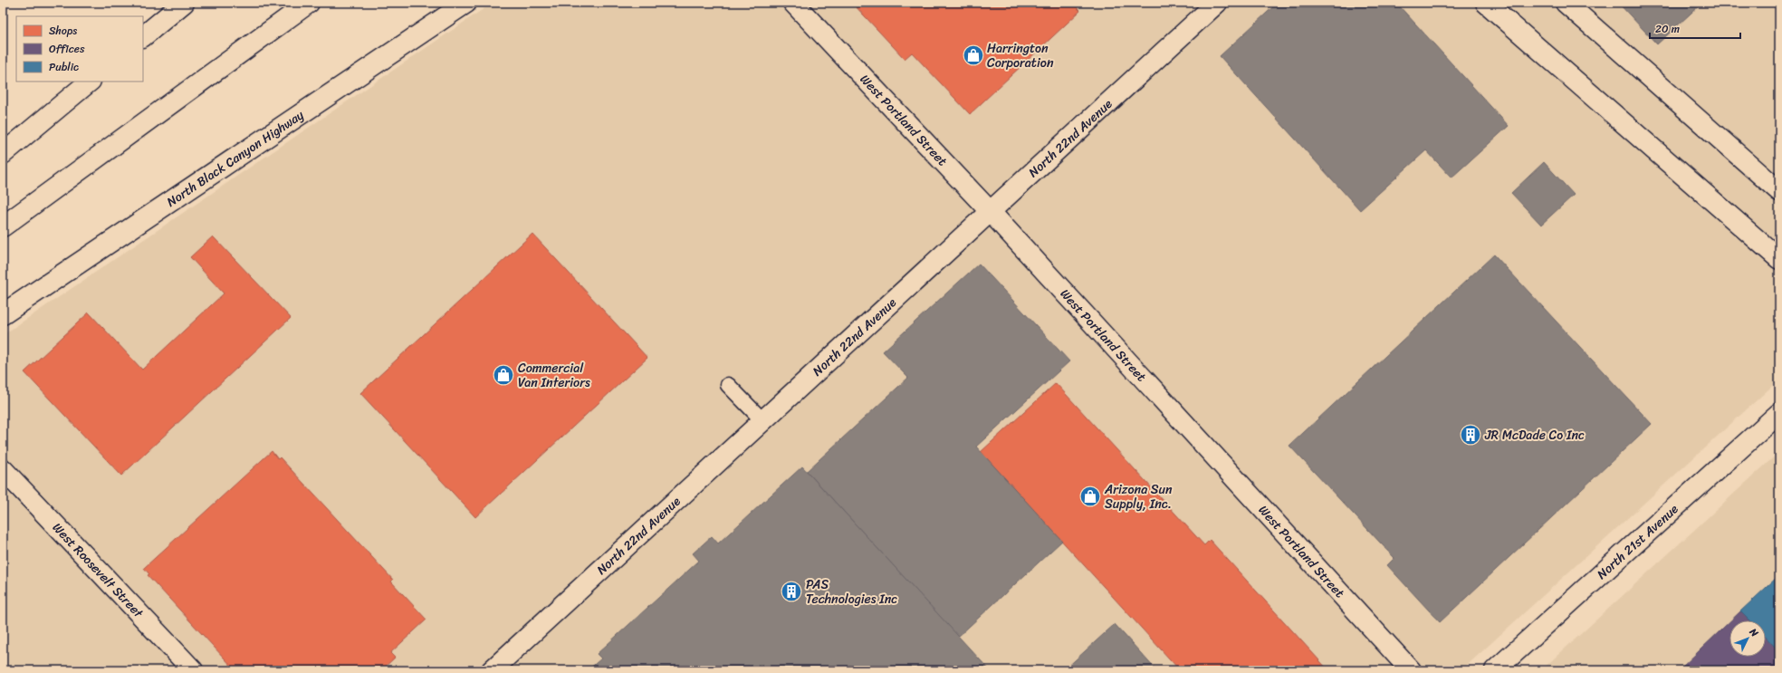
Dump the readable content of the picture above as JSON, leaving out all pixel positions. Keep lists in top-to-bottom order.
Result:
{
  "streets": {
    "main road": [
      "West Portland Street",
      "North 22nd Avenue",
      "North Black Canyon Highway",
      "North 21st Avenue",
      "West Roosevelt Street"
    ]
  },
  "crossings": [
    ["West Portland Street", "North 22nd Avenue"]
  ],
  "places": {
    "shop": ["Harrington Corporation", "Commercial Van Interiors", "Arizona Sun Supply, Inc."],
    "building": ["JR McDade Co Inc", "PAS Technologies Inc"]
  },
  "legend": ["Shops", "Offices", "Public"],
  "scale_bar": "20 m",
  "north": "top right"
}
